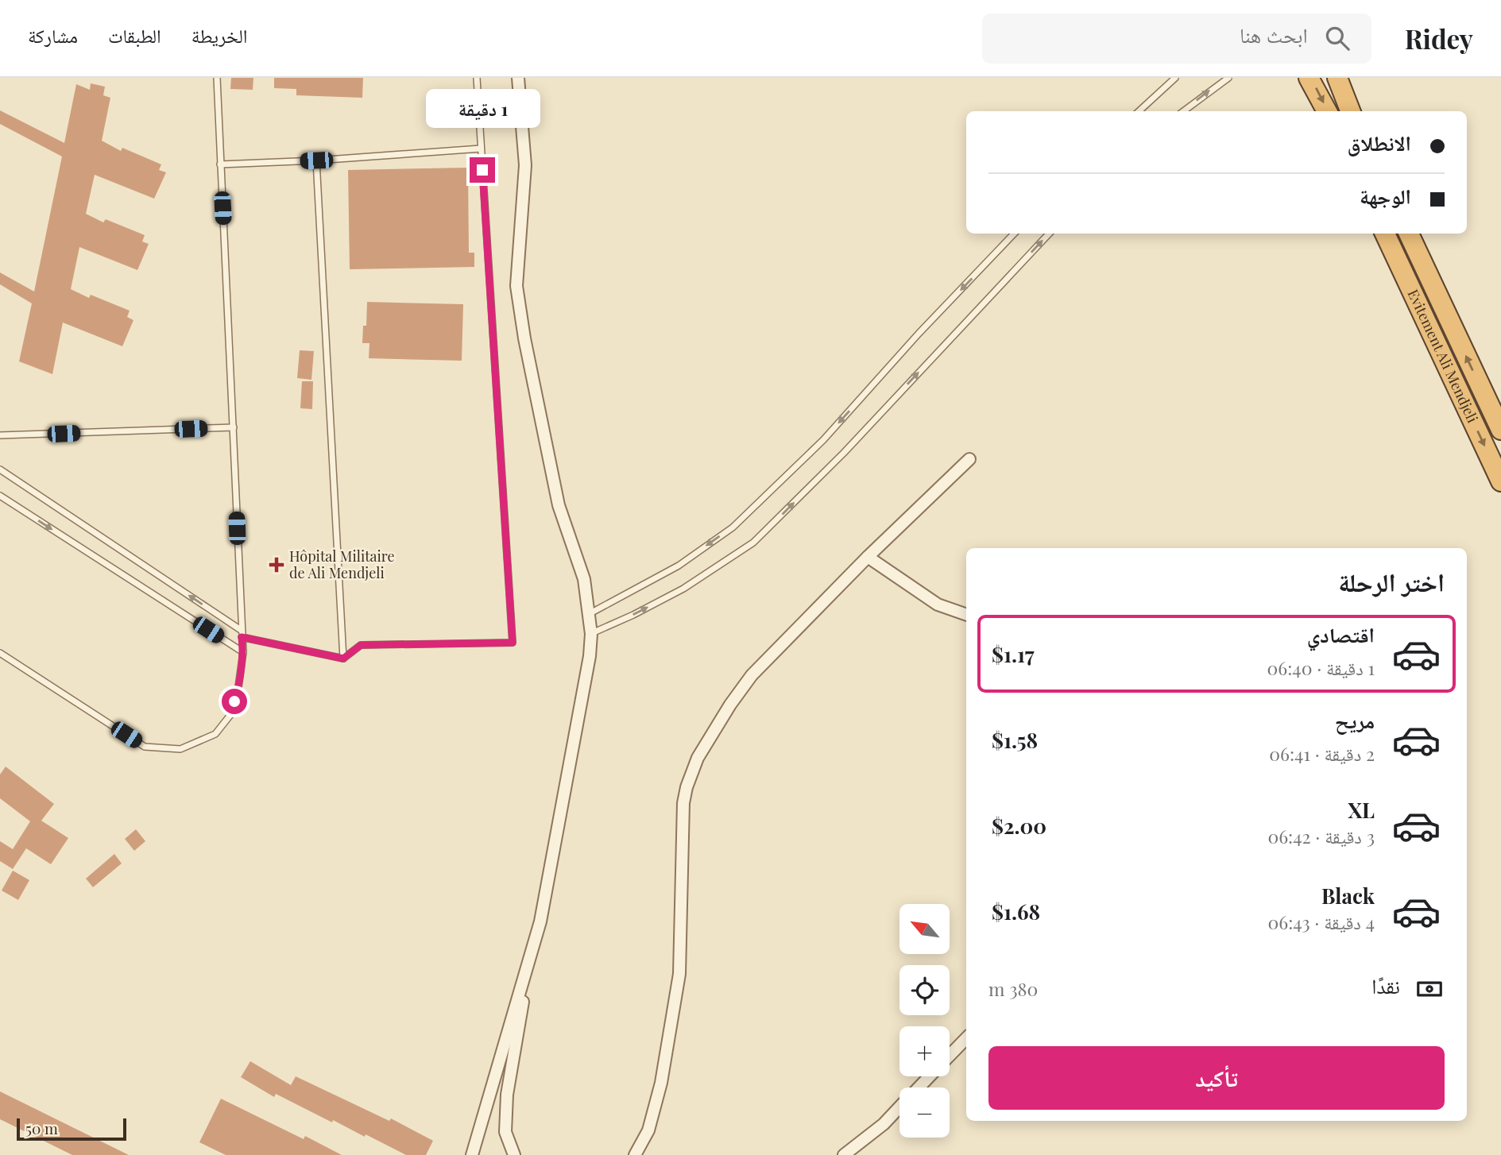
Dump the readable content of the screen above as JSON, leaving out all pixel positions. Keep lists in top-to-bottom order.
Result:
{
  "streets": {
    "highway": ["Evitement Ali Mendjeli"]
  },
  "places": {
    "health": ["Hôpital Militaire de Ali Mendjeli"]
  },
  "scale_bar": "50 m",
  "north": "top left",
  "page": {
    "header": "Ridey",
    "search": "ابحث هنا",
    "nav": ["الخريطة", "الطبقات", "مشاركة"],
    "bubble": "1 دقيقة",
    "banner": ["الانطلاق", "الوجهة"],
    "heading": "اختر الرحلة",
    "list": [
      {
        "name": "اقتصادي",
        "note": "1 دقيقة · 06:40",
        "value": "$1.17"
      },
      {
        "name": "مريح",
        "note": "2 دقيقة · 06:41",
        "value": "$1.58"
      },
      {
        "name": "XL",
        "note": "3 دقيقة · 06:42",
        "value": "$2.00"
      },
      {
        "name": "Black",
        "note": "4 دقيقة · 06:43",
        "value": "$1.68"
      }
    ],
    "map_buttons": ["+", "−"],
    "pay": ["نقدًا", "380 m"],
    "buttons": "تأكيد",
    "scale": "50 m"
  }
}
